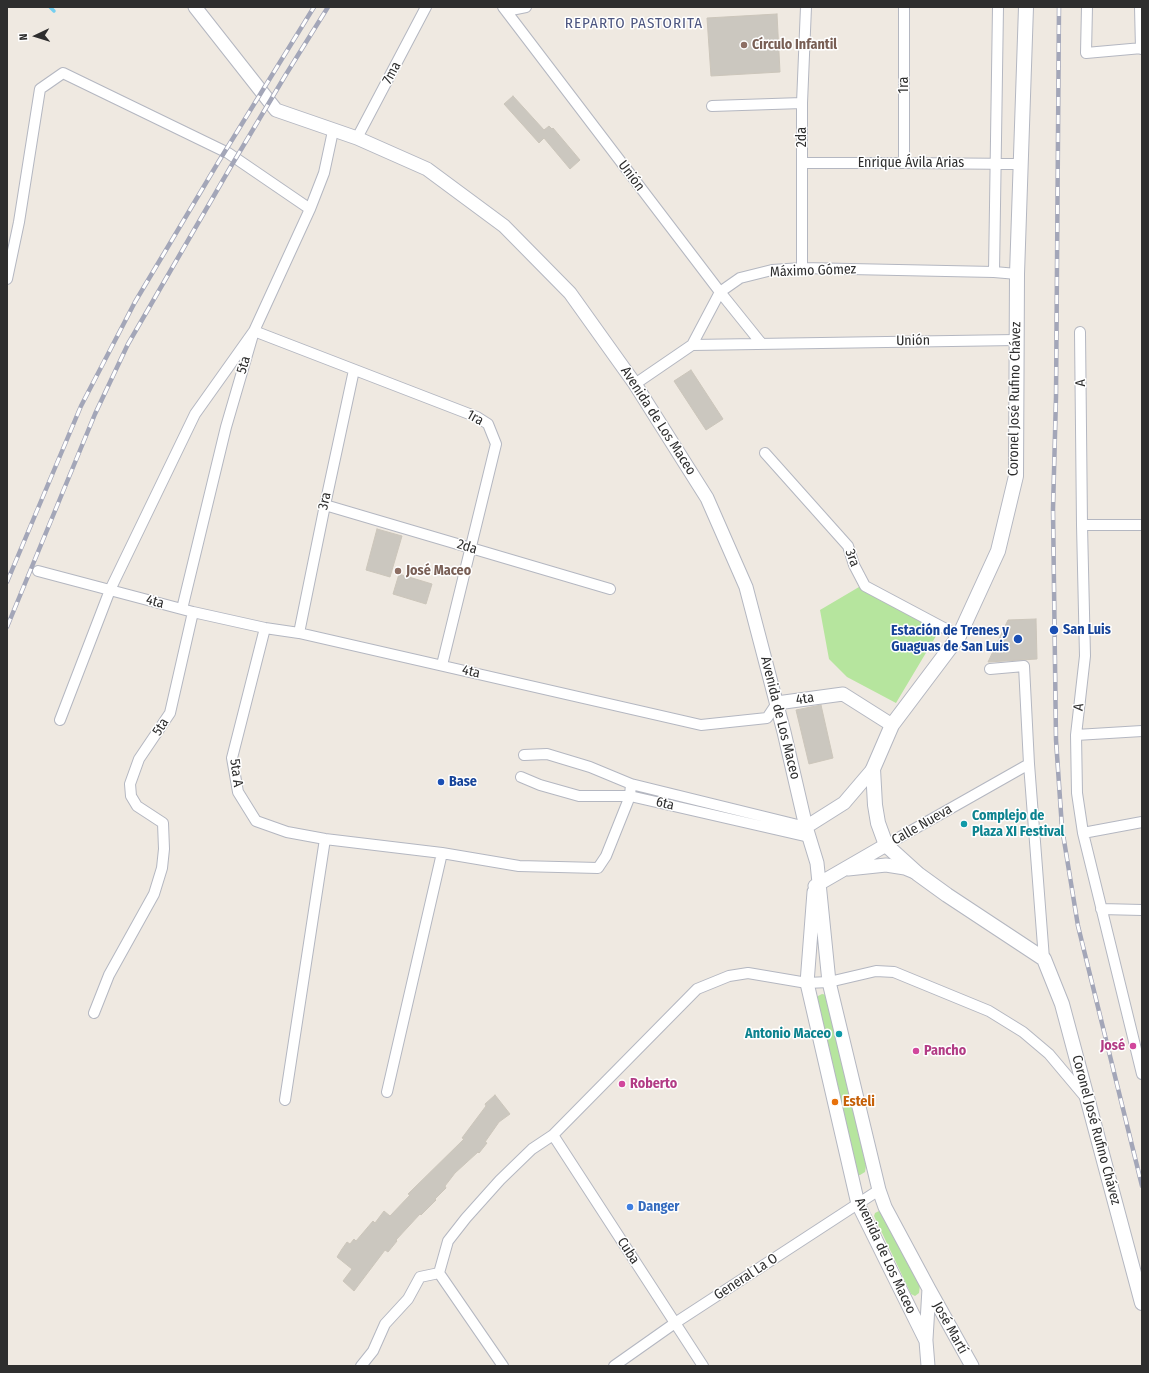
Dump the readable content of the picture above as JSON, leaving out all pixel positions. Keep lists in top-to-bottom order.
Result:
{
  "streets": {
    "main road": ["Coronel José Rufino Chávez"],
    "street": [
      "7ma",
      "1ra",
      "2da",
      "Enrique Ávila Arias",
      "Unión",
      "Máximo Gómez",
      "5ta",
      "A",
      "Avenida de Los Maceo",
      "3ra",
      "4ta",
      "5ta A",
      "6ta",
      "Calle Nueva",
      "Cuba",
      "General La O",
      "José Martí"
    ]
  },
  "crossings": [
    ["7ma", "Avenida de Los Maceo"],
    ["1ra", "2da"],
    ["1ra", "Enrique Ávila Arias"],
    ["1ra", "5ta"],
    ["1ra", "3ra"],
    ["1ra", "4ta"],
    ["2da", "Enrique Ávila Arias"],
    ["2da", "Máximo Gómez"],
    ["2da", "3ra"],
    ["Enrique Ávila Arias", "Coronel José Rufino Chávez"],
    ["Unión", "Máximo Gómez"],
    ["Unión", "Coronel José Rufino Chávez"],
    ["Máximo Gómez", "Coronel José Rufino Chávez"],
    ["Máximo Gómez", "Avenida de Los Maceo"],
    ["5ta", "Avenida de Los Maceo"],
    ["5ta", "4ta"],
    ["Coronel José Rufino Chávez", "3ra"],
    ["Coronel José Rufino Chávez", "4ta"],
    ["Coronel José Rufino Chávez", "Calle Nueva"],
    ["Avenida de Los Maceo", "4ta"],
    ["Avenida de Los Maceo", "6ta"],
    ["Avenida de Los Maceo", "Calle Nueva"],
    ["Avenida de Los Maceo", "General La O"],
    ["Avenida de Los Maceo", "José Martí"],
    ["3ra", "4ta"],
    ["4ta", "5ta A"],
    ["5ta A", "6ta"],
    ["Cuba", "General La O"]
  ],
  "districts": ["REPARTO PASTORITA"],
  "places": [
    "Círculo Infantil",
    "José Maceo",
    "San Luis",
    "Estación de Trenes y Guaguas de San Luis",
    "Base",
    "Complejo de Plaza XI Festival",
    "Antonio Maceo",
    "José",
    "Pancho",
    "Roberto",
    "Esteli",
    "Danger"
  ],
  "north": "left"
}
